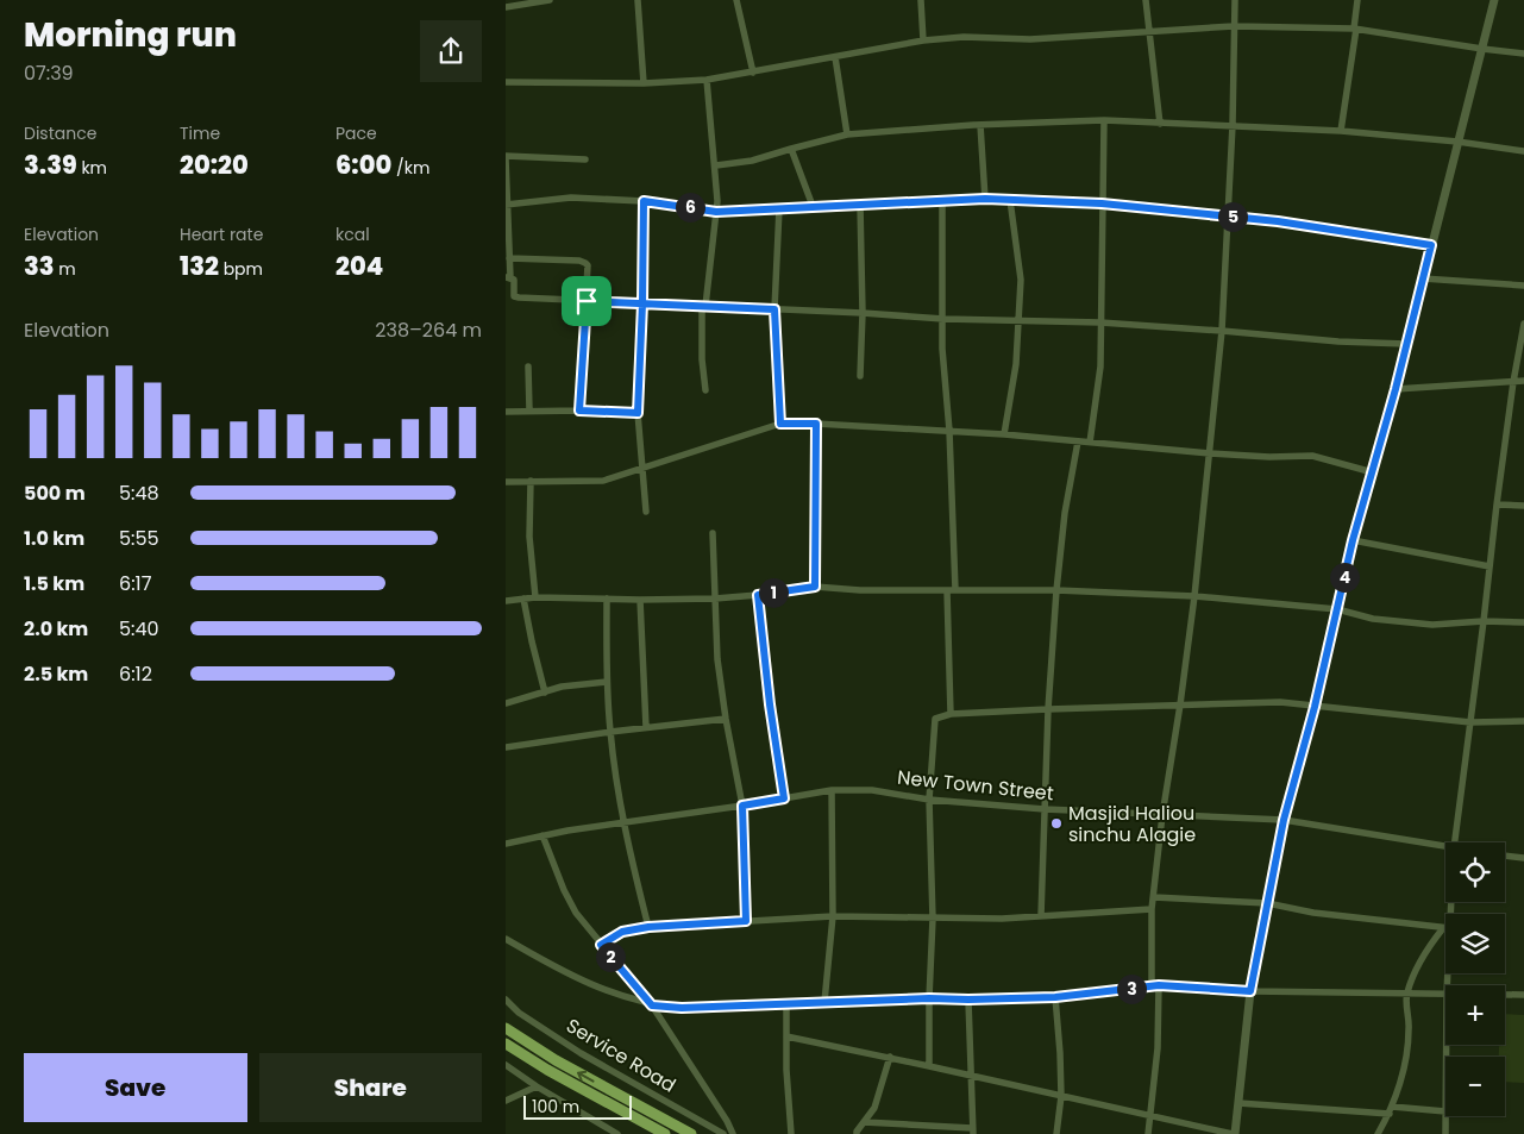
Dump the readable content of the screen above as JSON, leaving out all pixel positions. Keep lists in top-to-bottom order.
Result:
{
  "streets": {
    "street": ["New Town Street", "Service Road"]
  },
  "places": ["Masjid Haliou sinchu Alagie"],
  "scale_bar": "100 m",
  "page": {
    "heading": ["Morning run", "07:39"],
    "stats": [
      ["Distance", "3.39 km"],
      ["Time", "20:20"],
      ["Pace", "6:00 /km"],
      ["Elevation", "33 m"],
      ["Heart rate", "132 bpm"],
      ["kcal", "204"]
    ],
    "pins": [
      "6",
      "5",
      "4",
      "1",
      "2",
      "3"
    ],
    "chart": ["Elevation", "238–264 m"],
    "list": [
      {
        "name": "500 m",
        "note": "5:48"
      },
      {
        "name": "1.0 km",
        "note": "5:55"
      },
      {
        "name": "1.5 km",
        "note": "6:17"
      },
      {
        "name": "2.0 km",
        "note": "5:40"
      },
      {
        "name": "2.5 km",
        "note": "6:12"
      }
    ],
    "map_buttons": ["+", "−"],
    "buttons": ["Save", "Share"],
    "scale": "100 m"
  }
}
